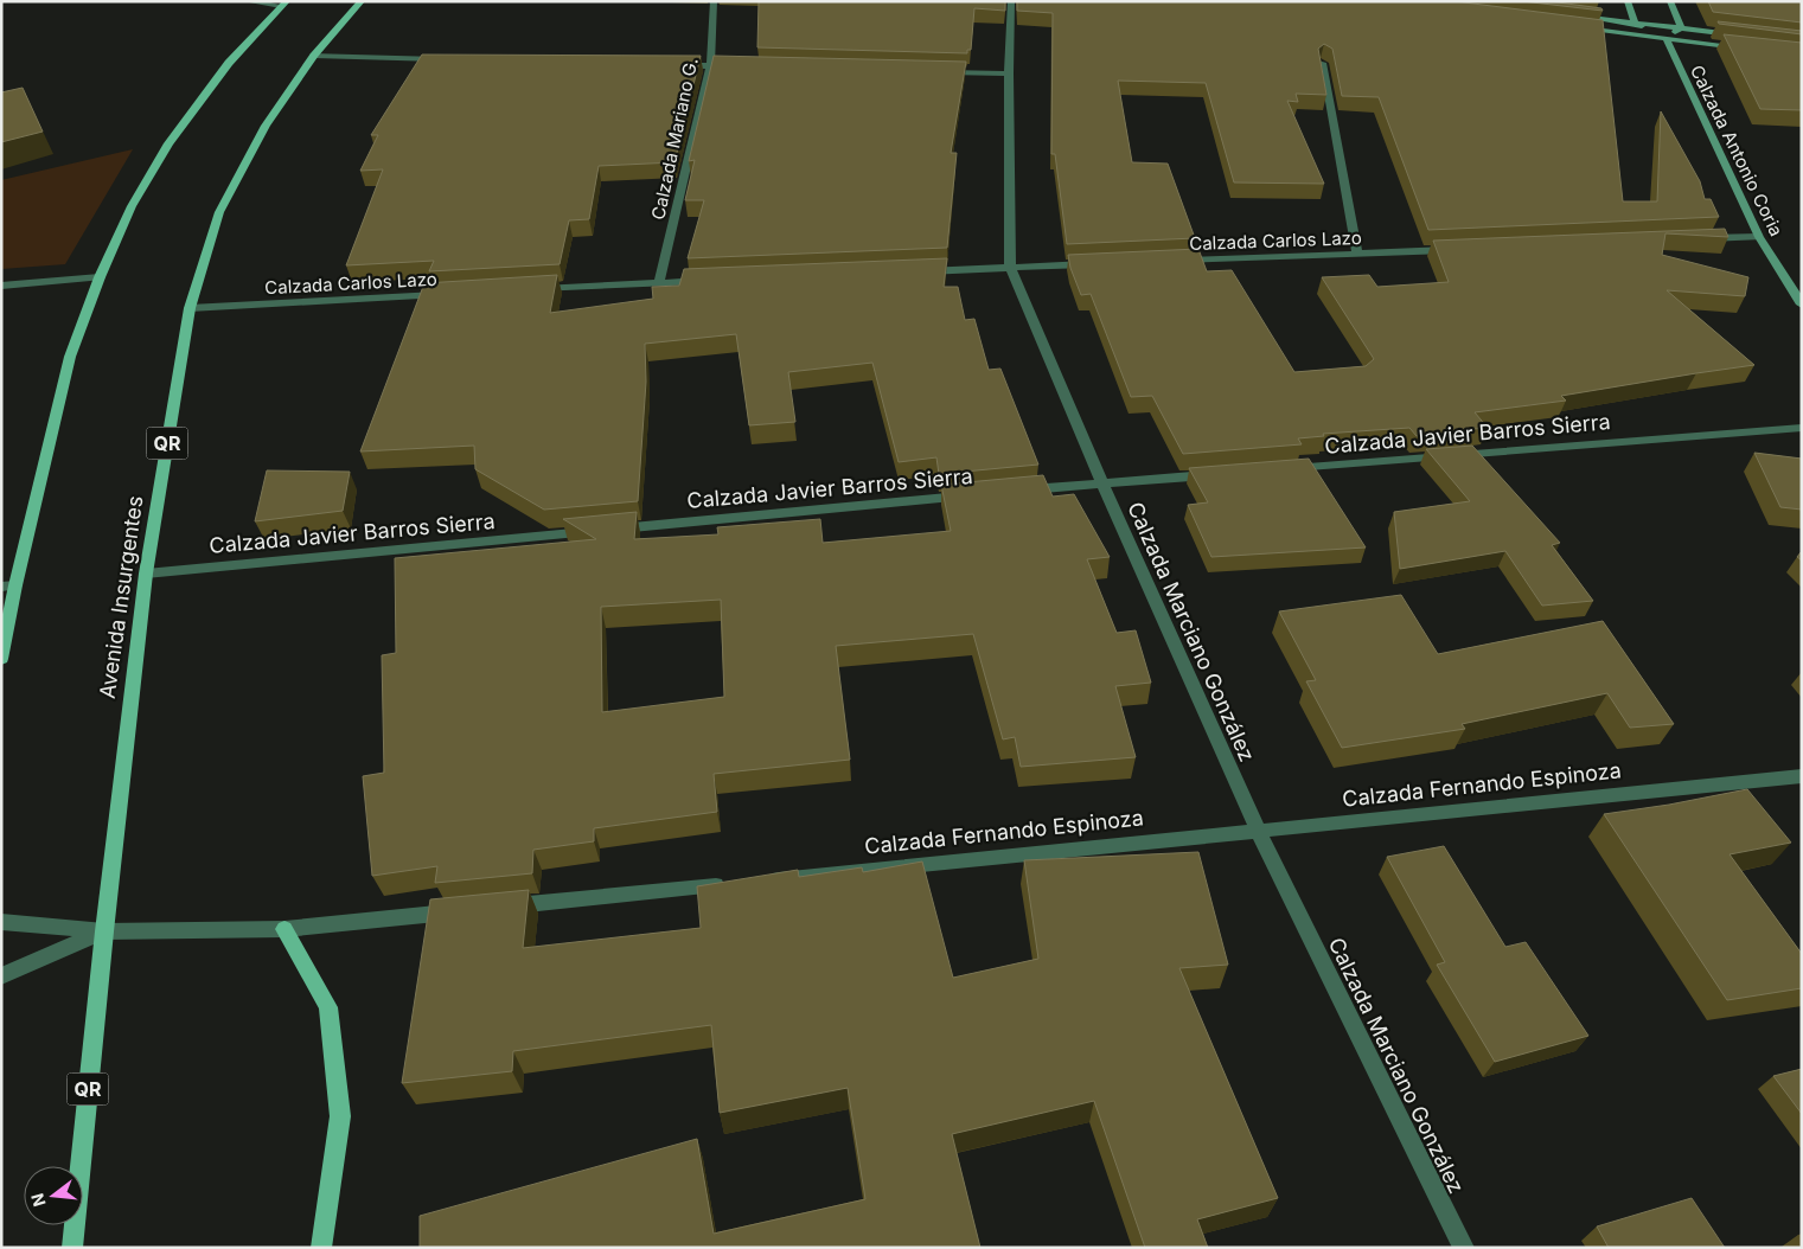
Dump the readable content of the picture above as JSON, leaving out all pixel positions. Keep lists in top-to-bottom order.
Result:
{
  "streets": {
    "main road": ["QR", "Avenida Insurgentes"],
    "street": [
      "Calzada Mariano G.",
      "Calzada Antonio Coria",
      "Calzada Carlos Lazo",
      "Calzada Javier Barros Sierra",
      "Calzada Marciano González",
      "Calzada Fernando Espinoza"
    ]
  },
  "crossings": [
    ["Calzada Carlos Lazo", "Avenida Insurgentes"],
    ["Calzada Javier Barros Sierra", "Avenida Insurgentes"],
    ["Calzada Marciano González", "Calzada Fernando Espinoza"]
  ],
  "north": "left"
}
